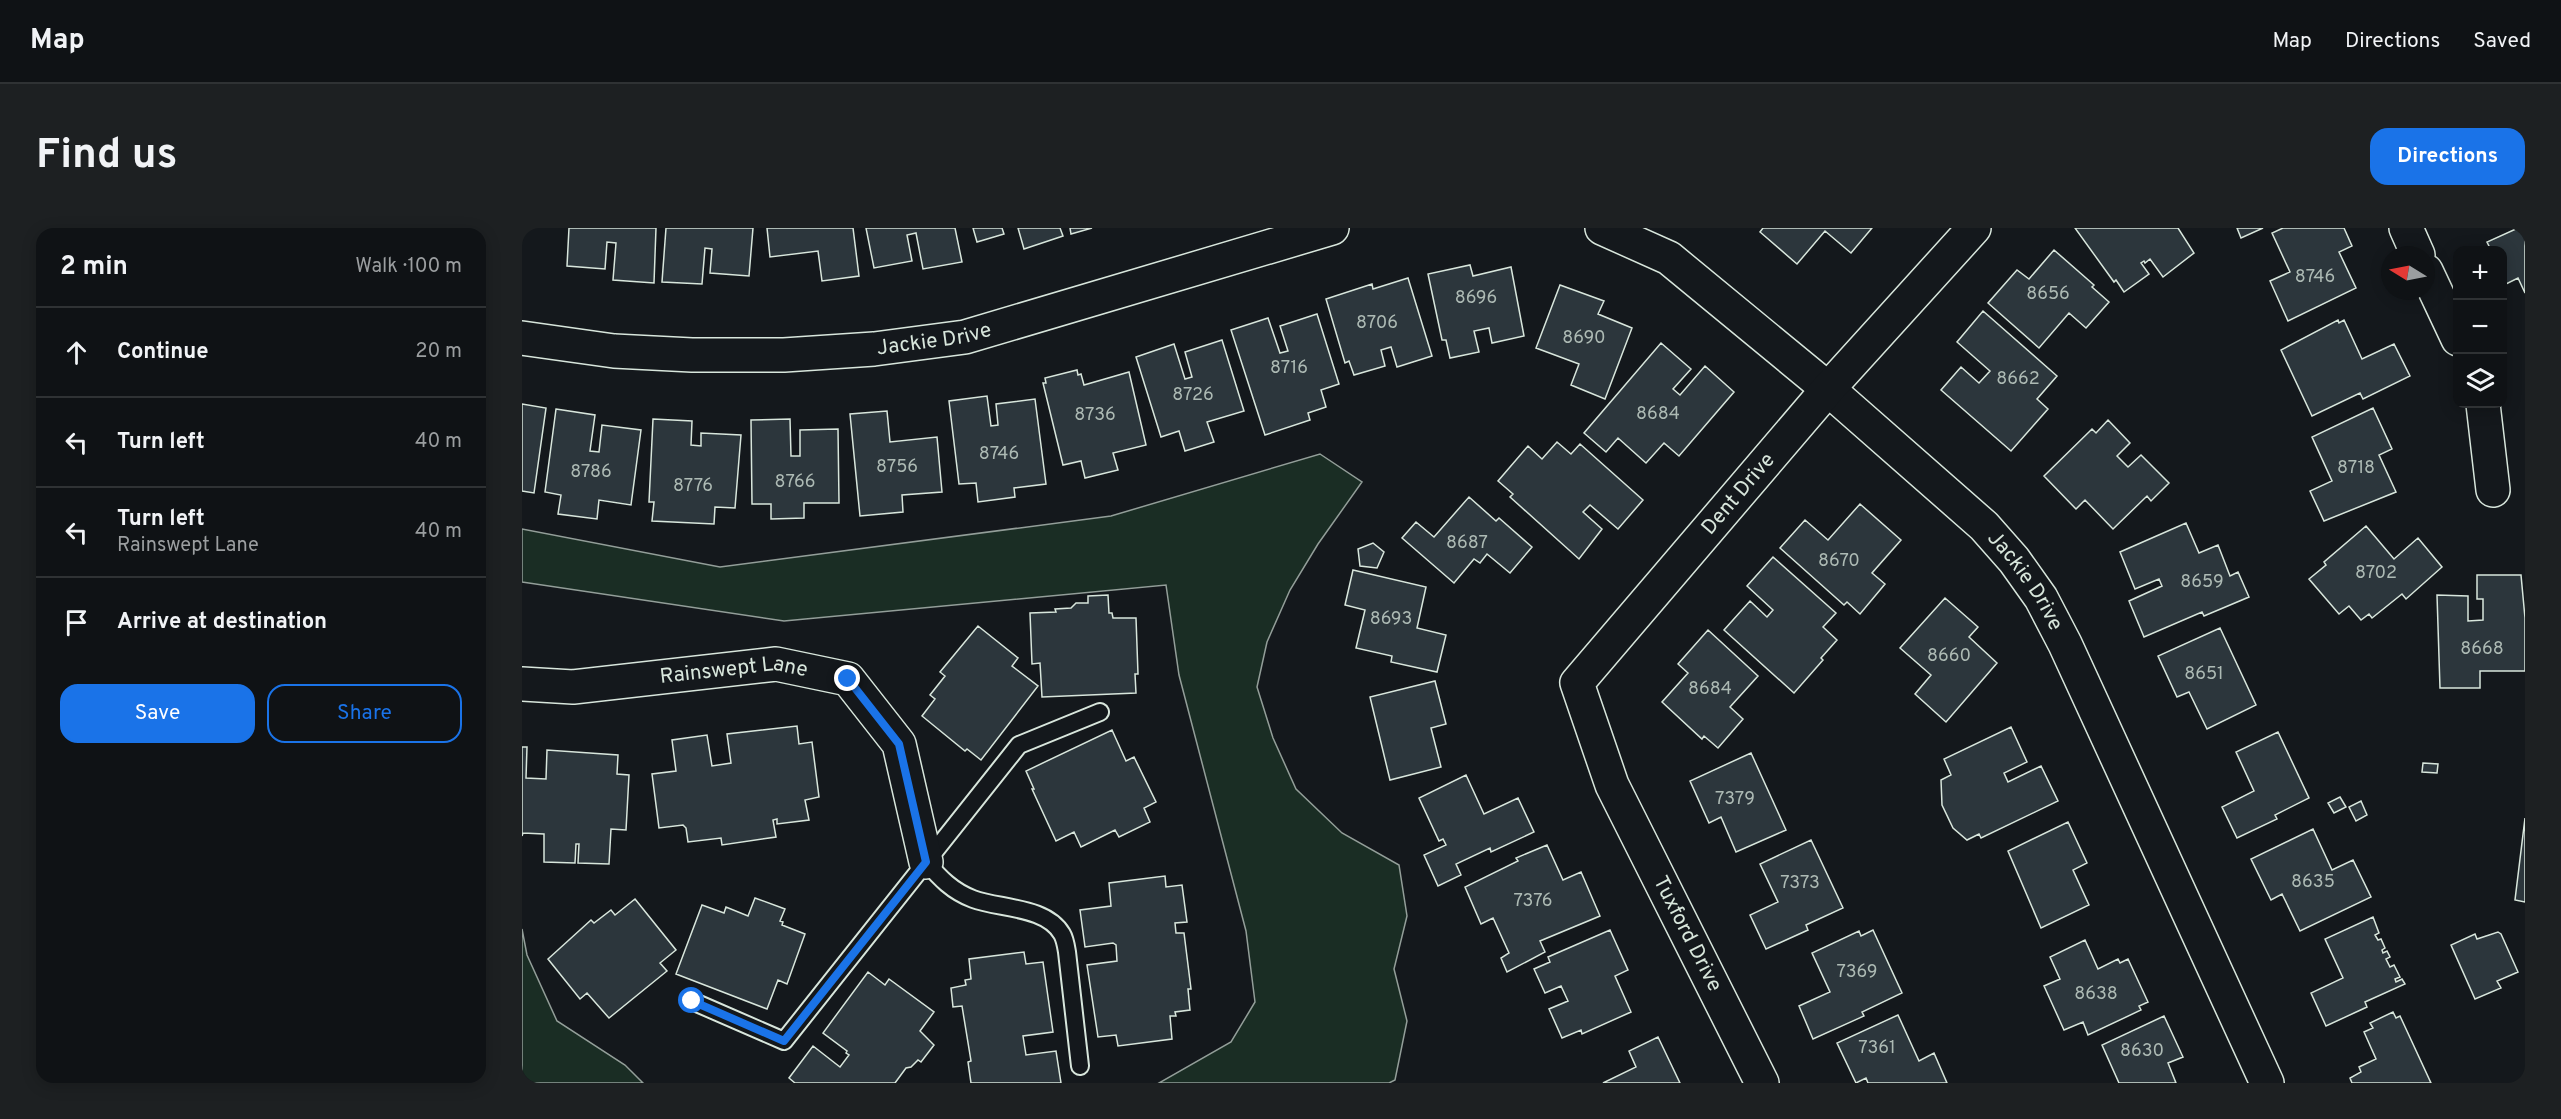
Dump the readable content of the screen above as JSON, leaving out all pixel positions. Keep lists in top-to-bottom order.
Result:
{
  "streets": {
    "street": [
      "Jackie Drive",
      "Dent Drive",
      "Rainswept Lane",
      "Tuxford Drive"
    ]
  },
  "crossings": [
    ["Jackie Drive", "Dent Drive"],
    ["Dent Drive", "Tuxford Drive"]
  ],
  "house_numbers": [
    "8746",
    "8656",
    "8696",
    "8706",
    "8690",
    "8716",
    "8662",
    "8726",
    "8684",
    "8736",
    "8746",
    "8756",
    "8718",
    "8786",
    "8766",
    "8776",
    "8687",
    "8670",
    "8702",
    "8659",
    "8693",
    "8668",
    "8660",
    "8651",
    "8684",
    "7379",
    "8635",
    "7373",
    "7376",
    "7369",
    "8638",
    "7361",
    "8630"
  ],
  "north": "left",
  "page": {
    "header": "Map",
    "nav": ["Map", "Directions", "Saved"],
    "buttons": [
      "Directions",
      ["Save", "Share"]
    ],
    "title": "Find us",
    "heading": ["2 min", "Walk · 100 m"],
    "map_buttons": ["+", "−"],
    "list": [
      ["Continue", "20 m"],
      ["Turn left", "40 m"],
      ["Turn left", "Rainswept Lane", "40 m"],
      "Arrive at destination"
    ]
  }
}
